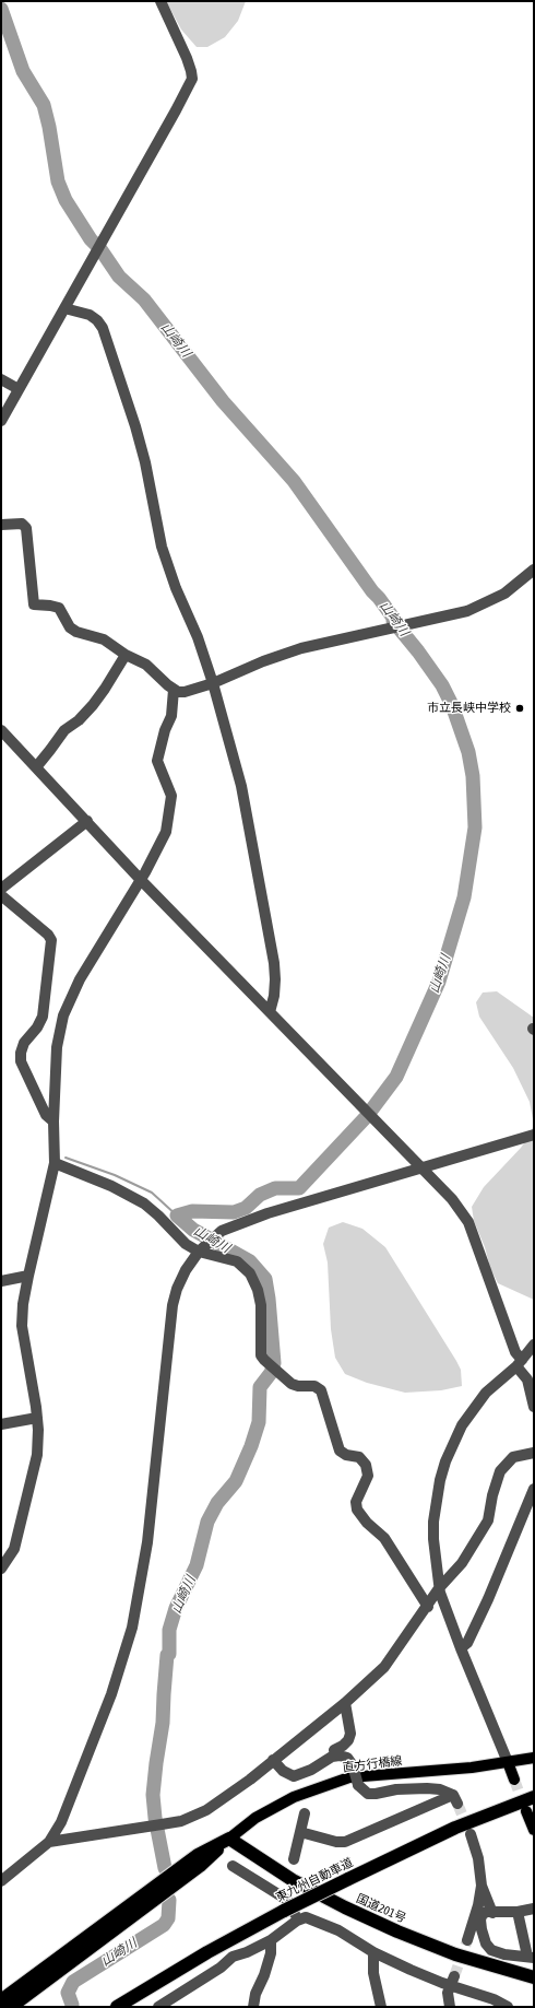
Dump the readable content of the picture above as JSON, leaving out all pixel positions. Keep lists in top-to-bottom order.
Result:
{
  "streets": {
    "highway": ["東九州自動車道", "国道201号"],
    "main road": ["直方行橋線"]
  },
  "crossings": [
    ["直方行橋線", "国道201号"]
  ],
  "water": ["山崎川"],
  "places": ["市立長峡中学校"]
}
